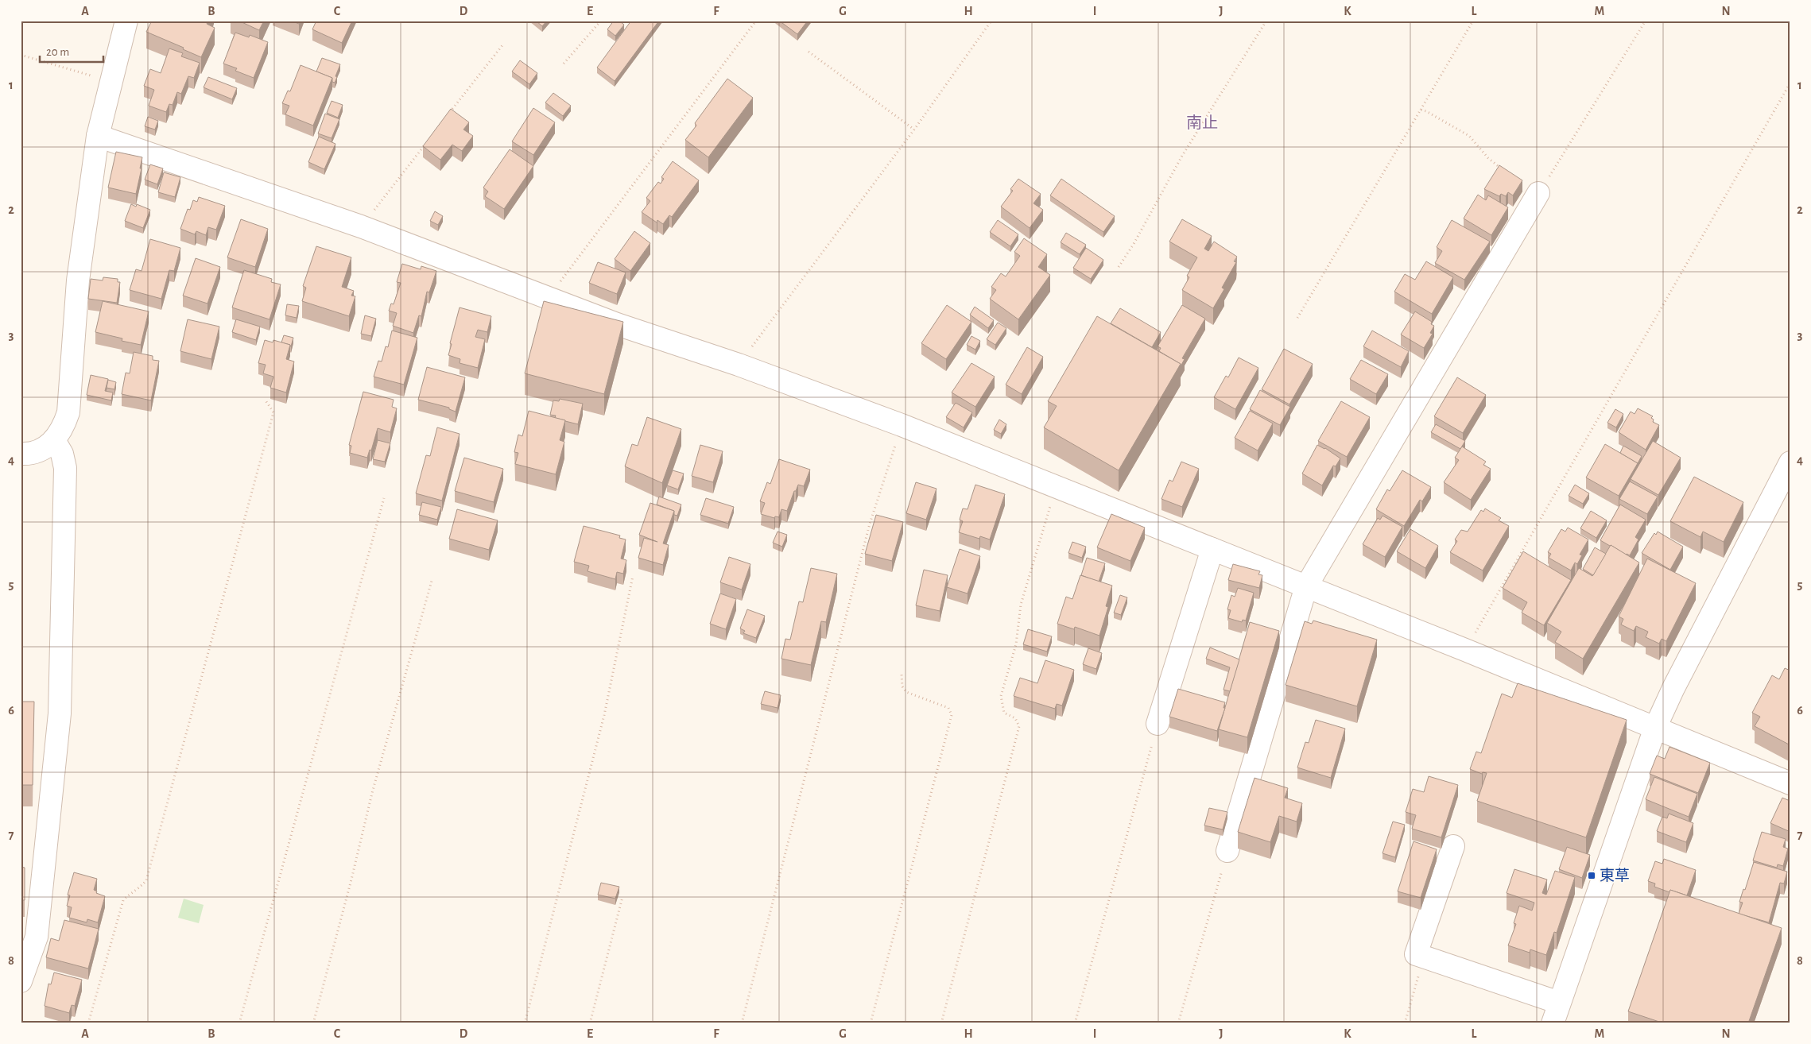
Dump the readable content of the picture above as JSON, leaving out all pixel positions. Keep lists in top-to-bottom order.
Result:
{
  "districts": ["南止"],
  "places": {
    "transit": ["東草"]
  },
  "scale_bar": "20 m",
  "grid": {
    "columns": [
      "A",
      "B",
      "C",
      "D",
      "E",
      "F",
      "G",
      "H",
      "I",
      "J",
      "K",
      "L",
      "M",
      "N"
    ],
    "rows": [
      "1",
      "2",
      "3",
      "4",
      "5",
      "6",
      "7",
      "8"
    ]
  }
}
